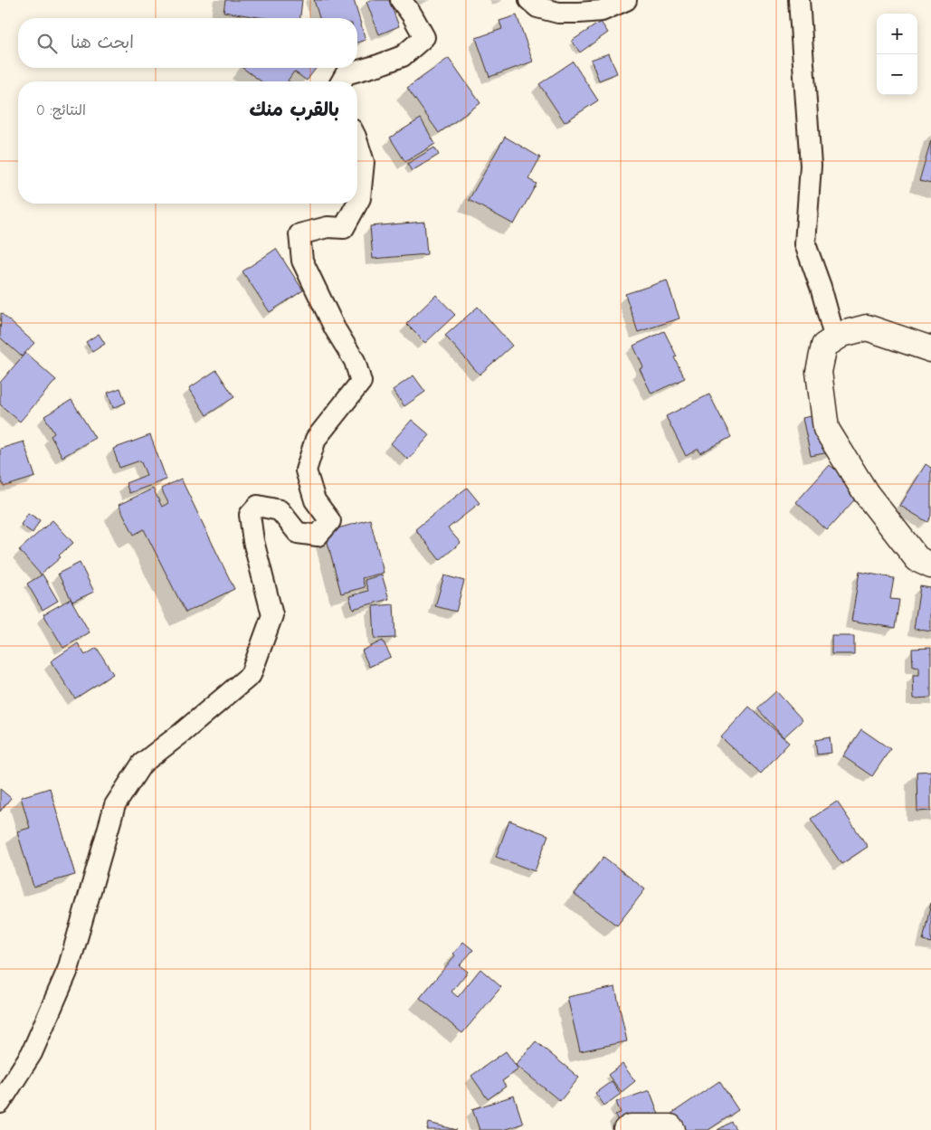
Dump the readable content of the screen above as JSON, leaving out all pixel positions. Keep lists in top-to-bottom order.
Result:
{
  "page": {
    "map_buttons": ["+", "−"],
    "search": "ابحث هنا",
    "heading": ["بالقرب منك", "النتائج: 0"]
  }
}
